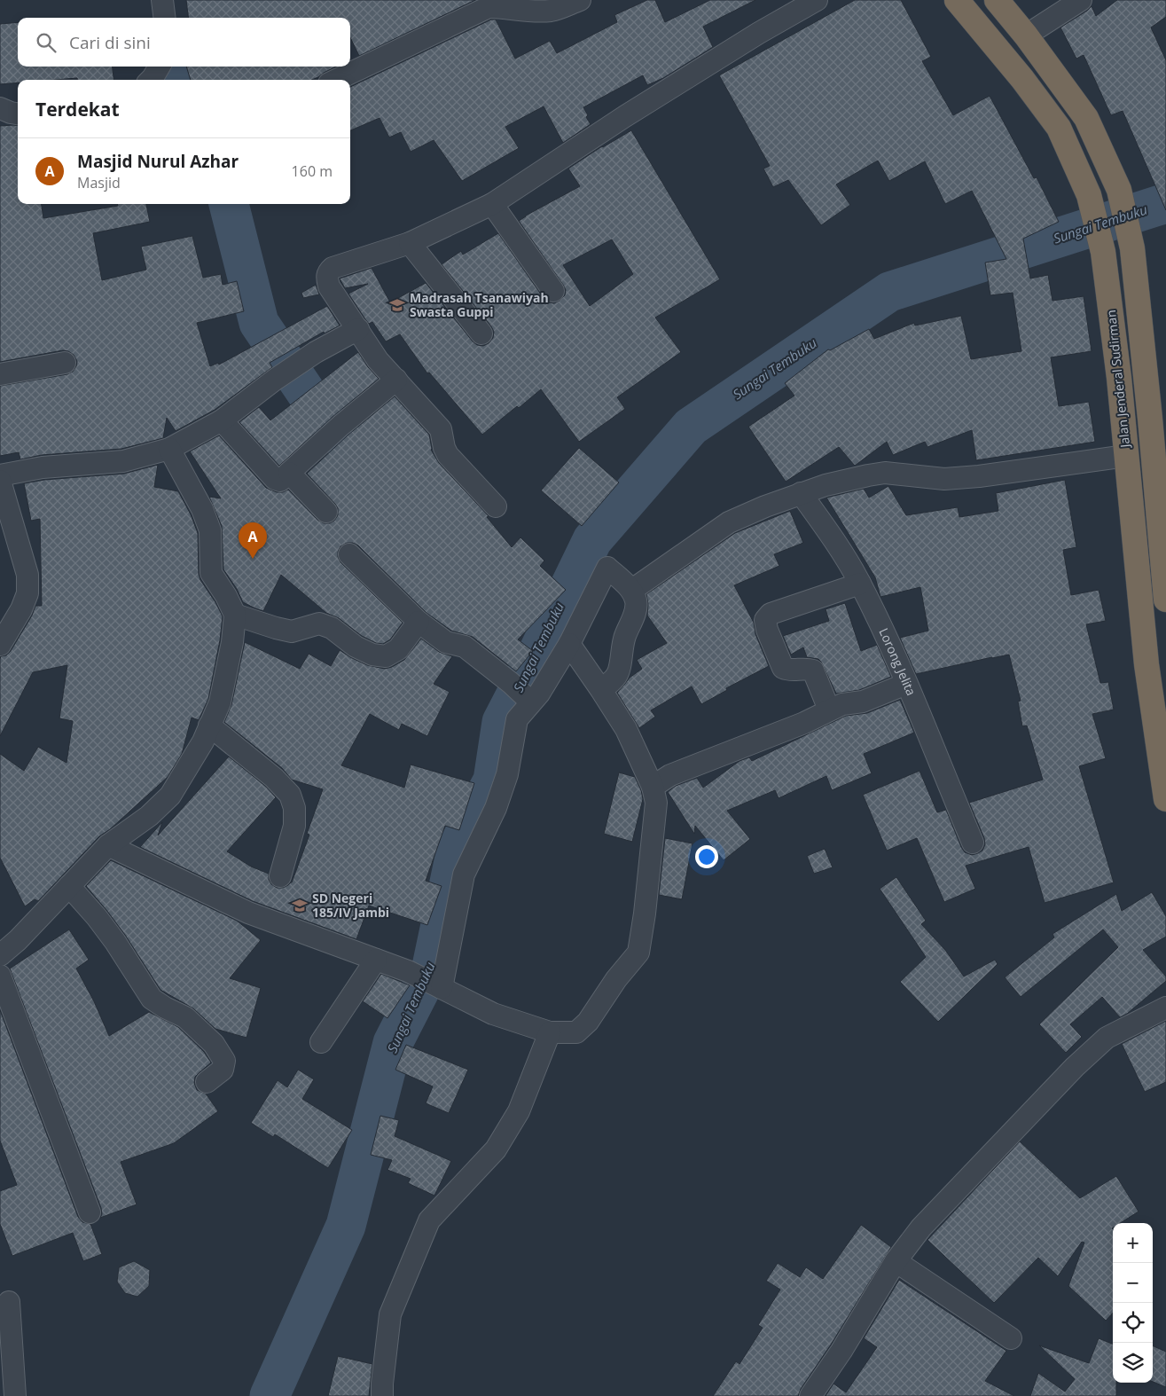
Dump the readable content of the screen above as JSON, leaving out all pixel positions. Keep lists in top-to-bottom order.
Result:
{
  "streets": {
    "highway": ["Jalan Jenderal Sudirman"],
    "street": ["Lorong Jelita"]
  },
  "water": ["Sungai Tembuku"],
  "places": {
    "school or university": ["Madrasah Tsanawiyah Swasta Guppi", "SD Negeri 185/IV Jambi"]
  },
  "page": {
    "search": "Cari di sini",
    "heading": "Terdekat",
    "list": [
      {
        "mark": "A",
        "name": "Masjid Nurul Azhar",
        "note": "Masjid",
        "value": "160 m"
      }
    ],
    "pins": "A",
    "map_buttons": ["+", "−"]
  }
}
